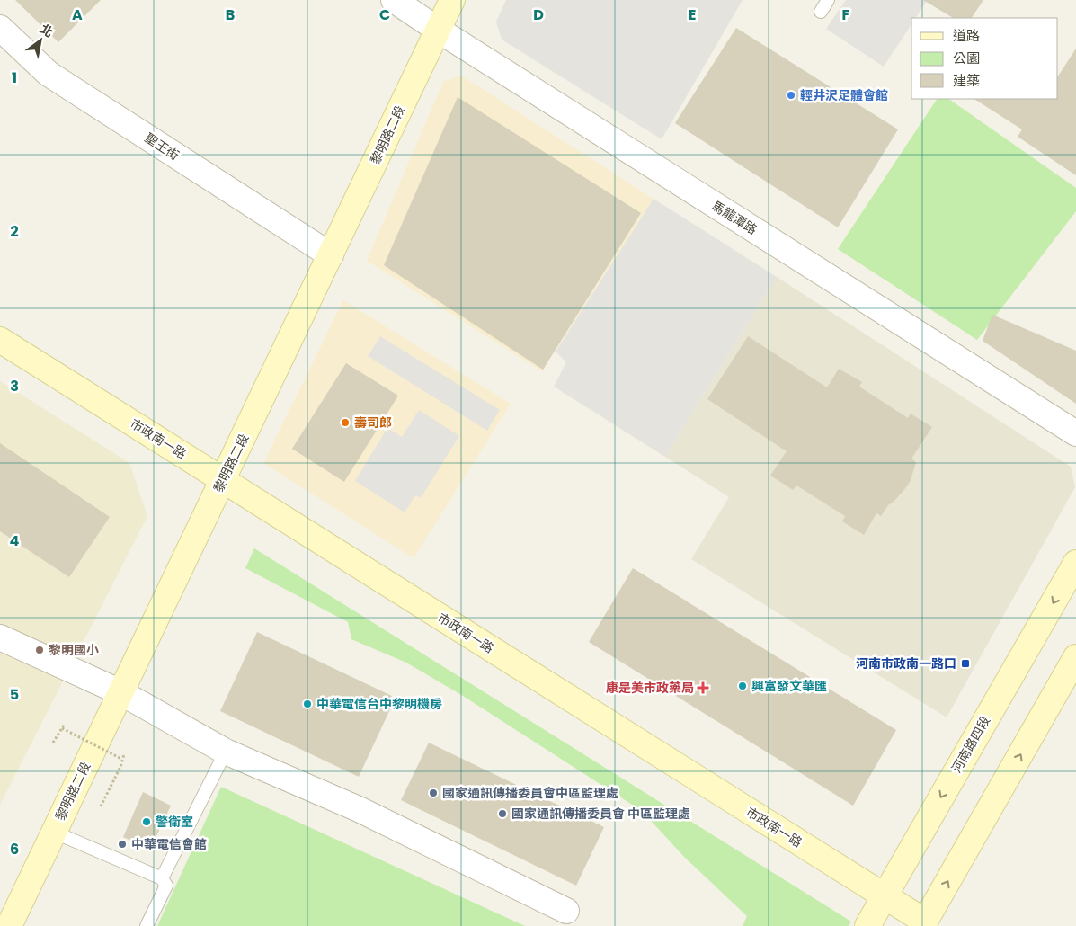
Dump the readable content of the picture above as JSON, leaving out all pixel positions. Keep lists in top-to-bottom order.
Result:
{
  "streets": {
    "street": [
      "黎明路二段",
      "聖王街",
      "馬龍潭路",
      "市政南一路",
      "河南路四段"
    ]
  },
  "crossings": [
    ["黎明路二段", "聖王街"],
    ["黎明路二段", "馬龍潭路"],
    ["黎明路二段", "市政南一路"],
    ["市政南一路", "河南路四段"]
  ],
  "places": {
    "other": [
      "輕井沢足體會館",
      "壽司郎",
      "黎明國小",
      "興富發文華匯",
      "中華電信台中黎明機房",
      "國家通訊傳播委員會中區監理處",
      "國家通訊傳播委員會 中區監理處",
      "警衛室",
      "中華電信會館"
    ],
    "transit": ["河南市政南一路口"],
    "health": ["康是美市政藥局"]
  },
  "legend": ["道路", "公園", "建築"],
  "north": "top right",
  "grid": {
    "columns": [
      "A",
      "B",
      "C",
      "D",
      "E",
      "F"
    ],
    "rows": [
      "1",
      "2",
      "3",
      "4",
      "5",
      "6"
    ]
  }
}
